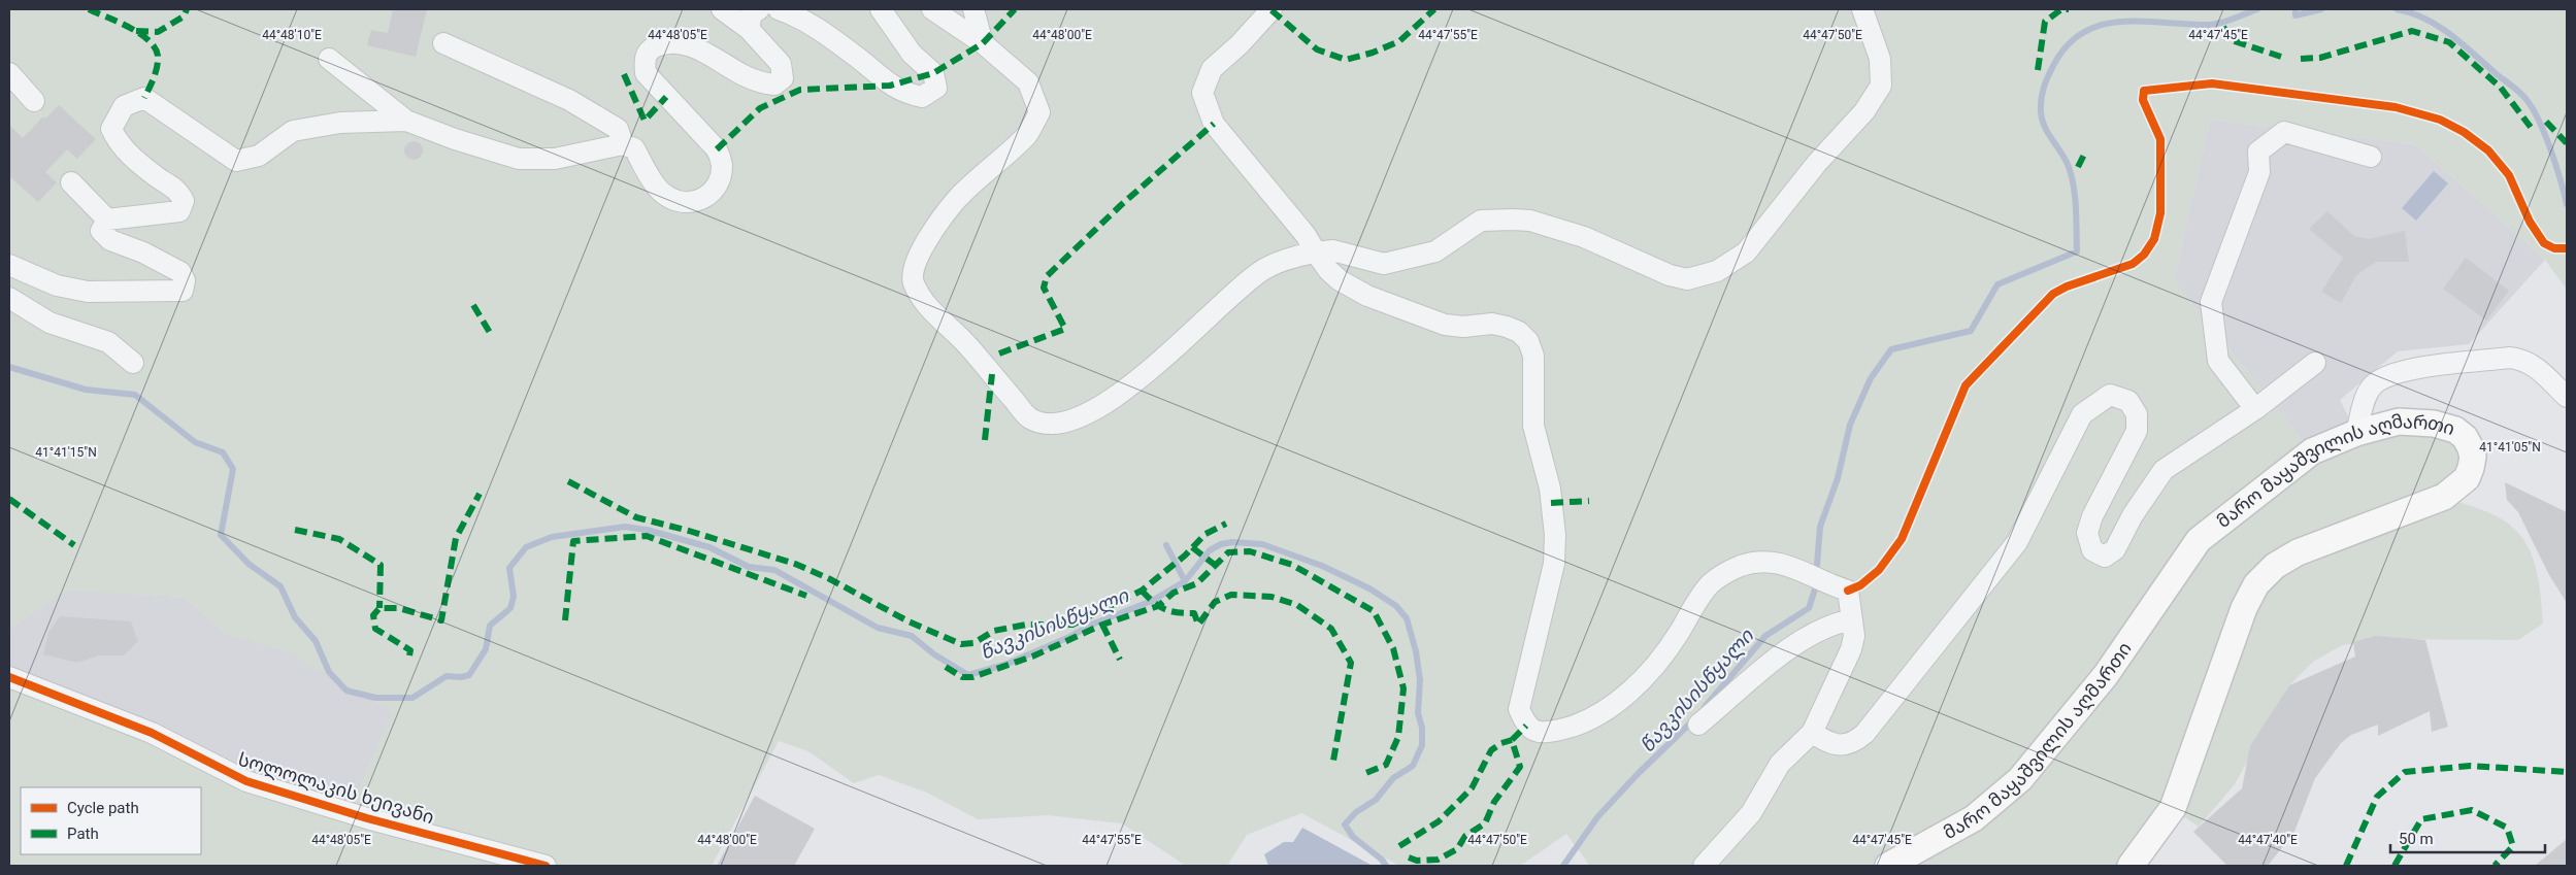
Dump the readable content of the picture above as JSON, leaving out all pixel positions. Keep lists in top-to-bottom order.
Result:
{
  "streets": {
    "main road": ["მარო მაყაშვილის აღმართი"],
    "street": ["სოლოლაკის ხეივანი"]
  },
  "water": ["წავკისისწყალი"],
  "legend": ["Cycle path", "Path"],
  "scale_bar": "50 m",
  "coordinates": [
    "44°48'10\"E",
    "44°48'05\"E",
    "44°48'00\"E",
    "44°47'55\"E",
    "44°47'50\"E",
    "44°47'45\"E",
    "41°41'05\"N",
    "41°41'15\"N",
    "44°47'40\"E"
  ]
}
